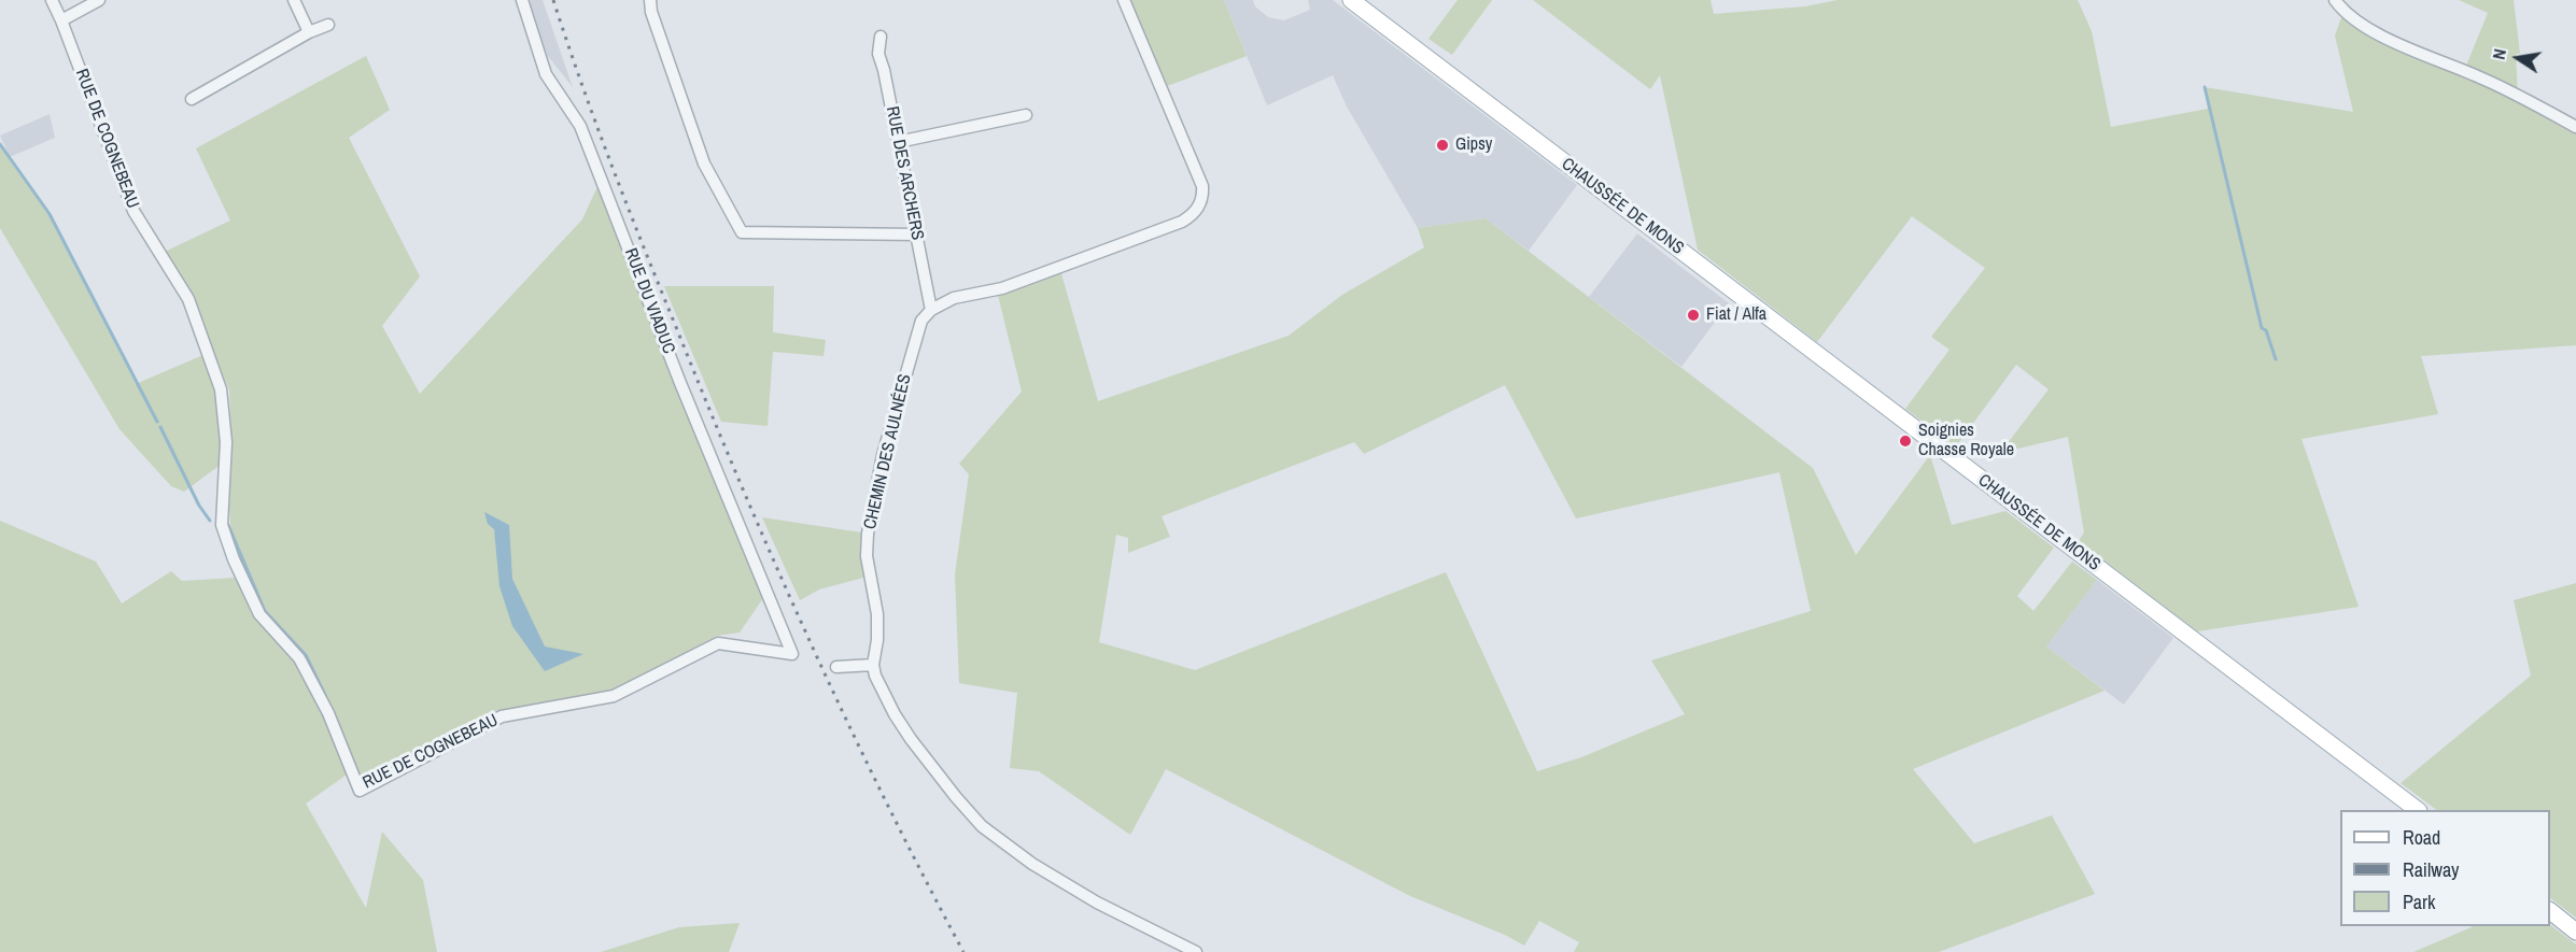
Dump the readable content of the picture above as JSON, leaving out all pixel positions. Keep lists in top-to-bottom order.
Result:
{
  "streets": {
    "main road": ["CHAUSSÉE DE MONS"],
    "street": [
      "RUE DE COGNEBEAU",
      "RUE DES ARCHERS",
      "RUE DU VIADUC",
      "CHEMIN DES AULNÉES"
    ]
  },
  "crossings": [
    ["RUE DE COGNEBEAU", "RUE DU VIADUC"],
    ["RUE DES ARCHERS", "CHEMIN DES AULNÉES"]
  ],
  "places": ["Gipsy", "Fiat / Alfa", "Soignies Chasse Royale"],
  "legend": ["Road", "Railway", "Park"],
  "north": "left"
}
